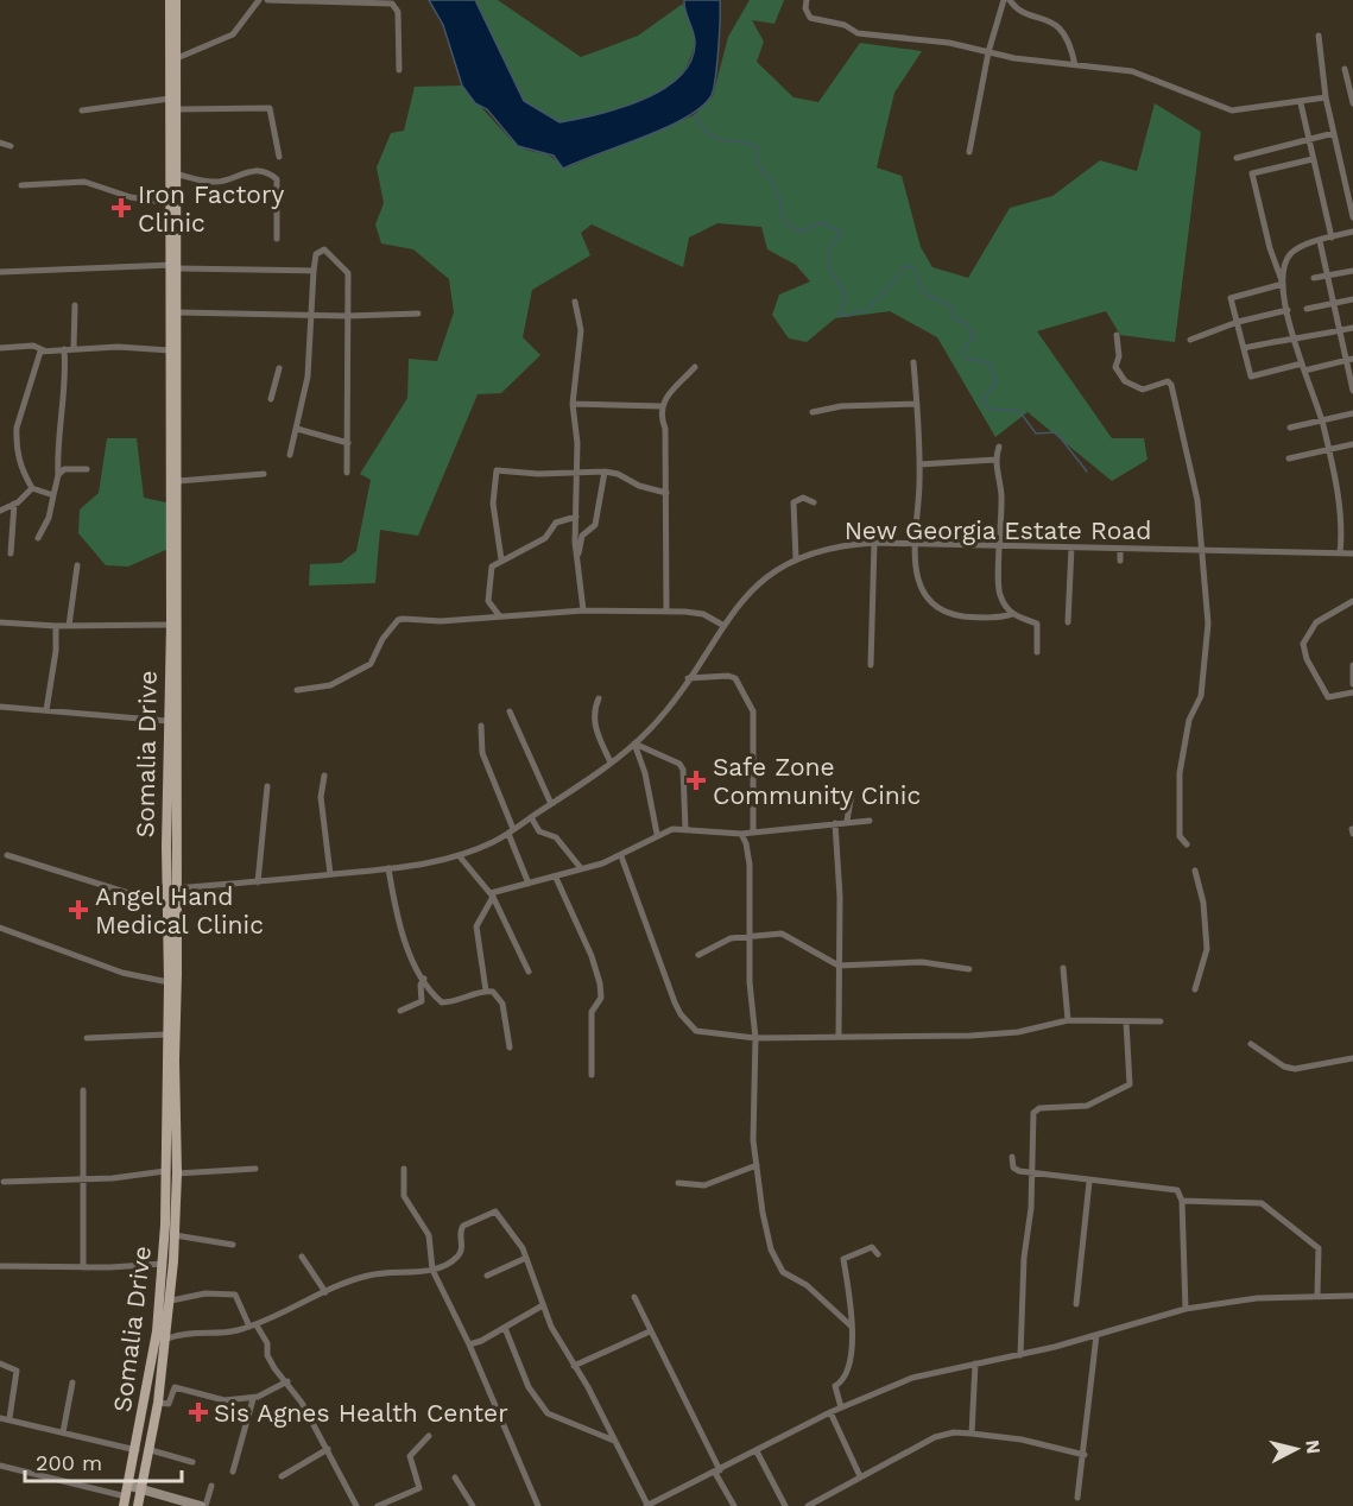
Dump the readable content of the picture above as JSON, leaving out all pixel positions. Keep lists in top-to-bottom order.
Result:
{
  "streets": {
    "main road": ["Somalia Drive"],
    "street": ["New Georgia Estate Road"]
  },
  "crossings": [
    ["New Georgia Estate Road", "Somalia Drive"]
  ],
  "places": {
    "health": [
      "Iron Factory Clinic",
      "Safe Zone Community Cinic",
      "Angel Hand Medical Clinic",
      "Sis Agnes Health Center"
    ]
  },
  "scale_bar": "200 m",
  "north": "right"
}
